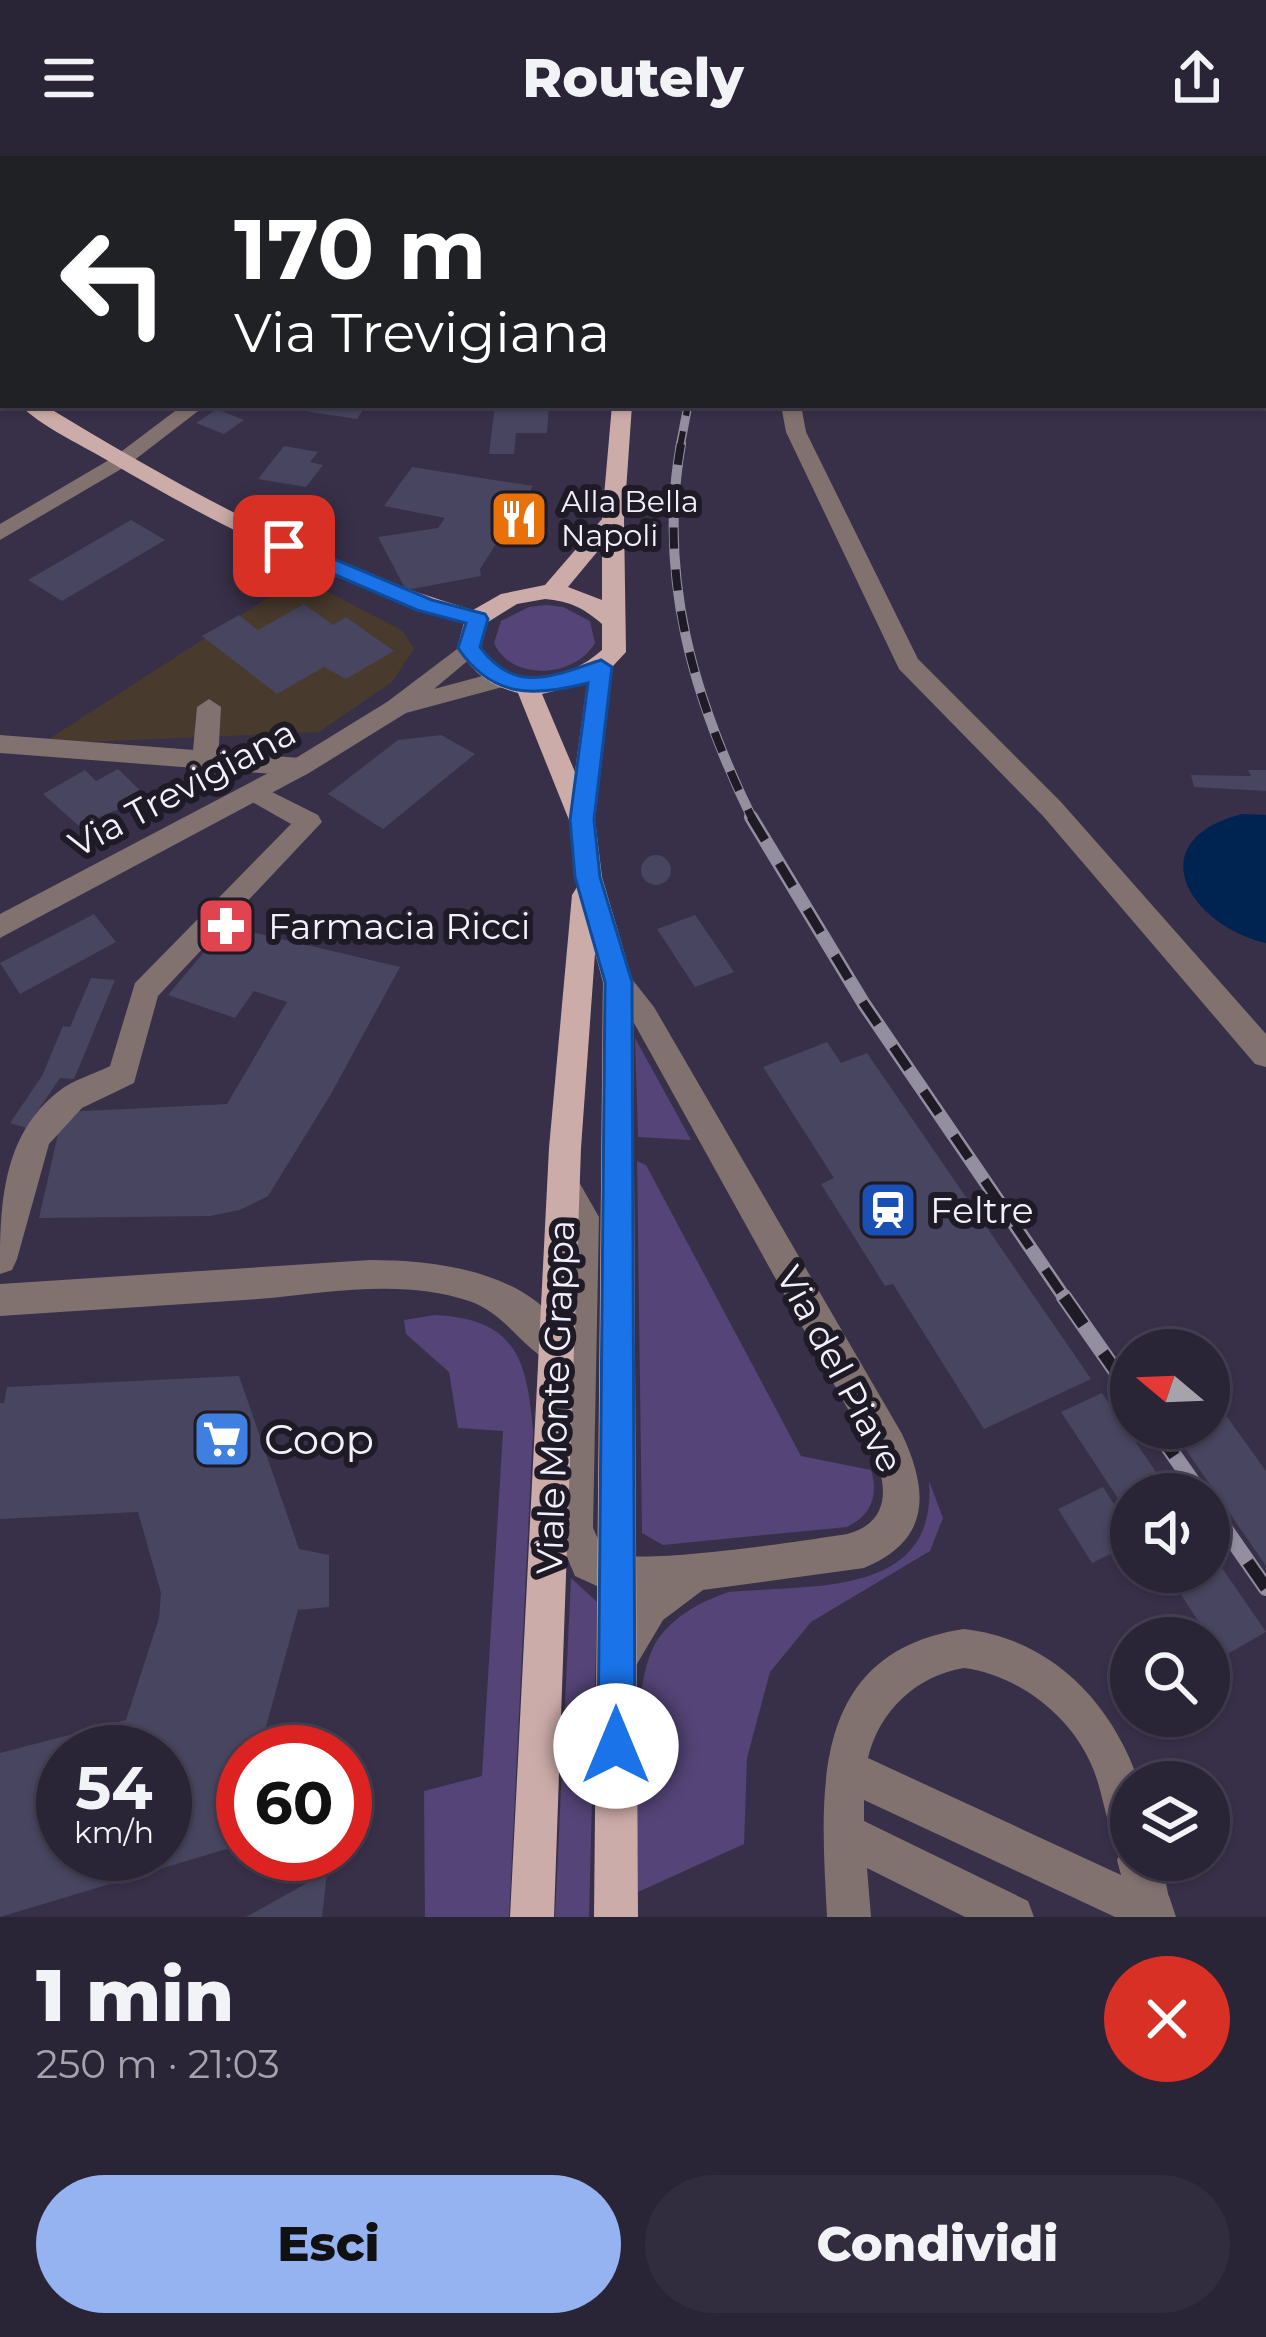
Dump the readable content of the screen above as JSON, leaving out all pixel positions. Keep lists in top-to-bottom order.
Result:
{
  "streets": {
    "main road": ["Via Trevigiana", "Viale Monte Grappa"],
    "street": ["Via del Piave"]
  },
  "crossings": [
    ["Via Trevigiana", "Viale Monte Grappa"],
    ["Via del Piave", "Viale Monte Grappa"]
  ],
  "places": {
    "restaurant": ["Alla Bella Napoli"],
    "pharmacy": ["Farmacia Ricci"],
    "station": ["Feltre"],
    "supermarket": ["Coop"]
  },
  "north": "left",
  "page": {
    "header": "Routely",
    "turn": ["170 m", "Via Trevigiana"],
    "speed": "54 km/h",
    "limit": "60",
    "heading": ["1 min", "250 m · 21:03"],
    "buttons": ["Esci", "Condividi"]
  }
}
